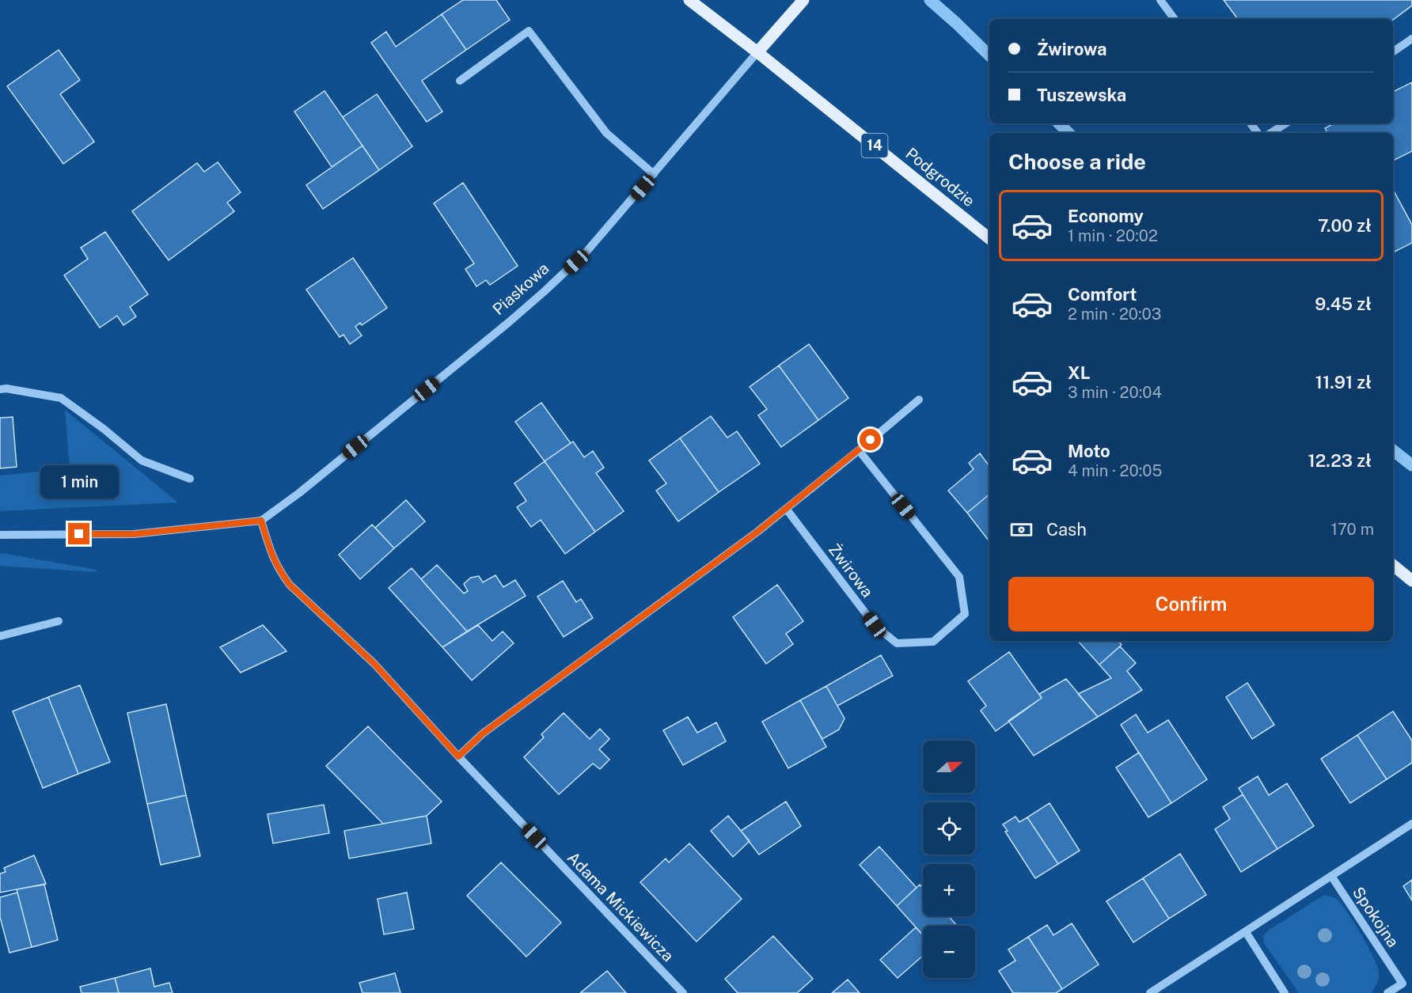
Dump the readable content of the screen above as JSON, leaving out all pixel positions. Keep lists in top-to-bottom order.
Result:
{
  "streets": {
    "main road": ["14", "Podgrodzie", "Piaskowa"],
    "street": ["Żwirowa", "Adama Mickiewicza", "Spokojna"]
  },
  "crossings": [
    ["14", "Podgrodzie"],
    ["14", "Piaskowa"],
    ["Podgrodzie", "Piaskowa"],
    ["Piaskowa", "Adama Mickiewicza"]
  ],
  "north": "right",
  "page": {
    "banner": ["Żwirowa", "Tuszewska"],
    "heading": "Choose a ride",
    "list": [
      {
        "name": "Economy",
        "note": "1 min · 20:02",
        "value": "7.00 zł"
      },
      {
        "name": "Comfort",
        "note": "2 min · 20:03",
        "value": "9.45 zł"
      },
      {
        "name": "XL",
        "note": "3 min · 20:04",
        "value": "11.91 zł"
      },
      {
        "name": "Moto",
        "note": "4 min · 20:05",
        "value": "12.23 zł"
      }
    ],
    "bubble": "1 min",
    "pay": ["Cash", "170 m"],
    "buttons": "Confirm",
    "map_buttons": ["+", "−"]
  }
}
